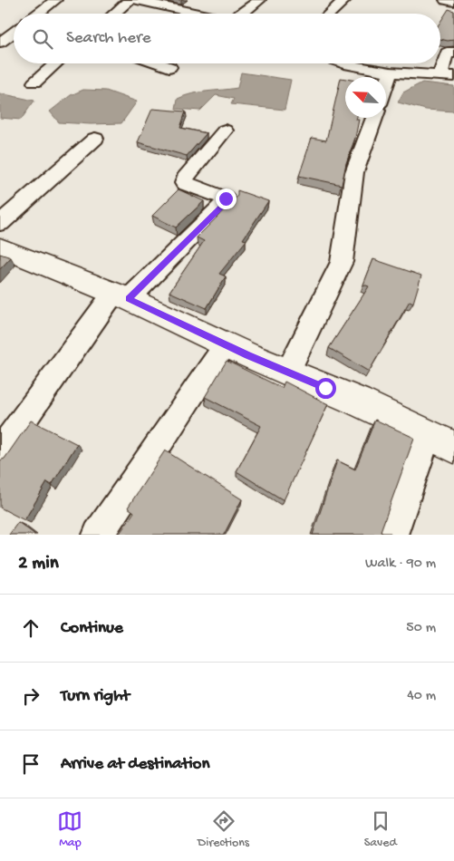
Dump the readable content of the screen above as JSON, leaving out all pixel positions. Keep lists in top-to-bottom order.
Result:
{
  "north": "top left",
  "page": {
    "search": "Search here",
    "heading": ["2 min", "Walk · 90 m"],
    "list": [
      ["Continue", "50 m"],
      ["Turn right", "40 m"],
      "Arrive at destination"
    ],
    "nav": ["Map", "Directions", "Saved"]
  }
}
